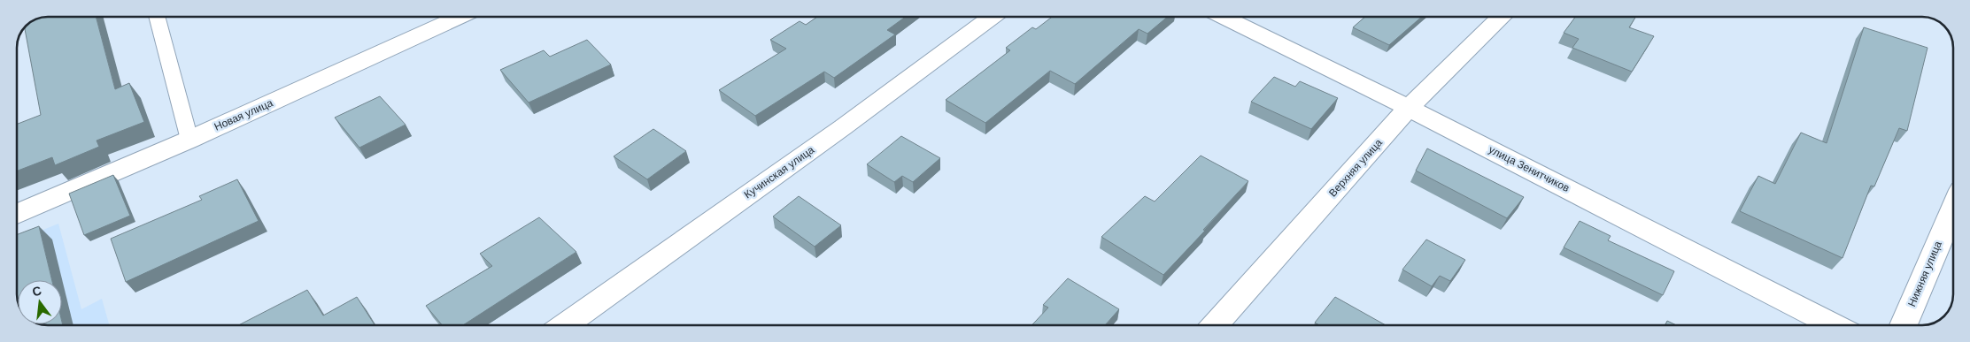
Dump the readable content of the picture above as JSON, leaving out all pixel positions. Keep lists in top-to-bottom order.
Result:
{
  "streets": {
    "street": [
      "Новая улица",
      "Верхняя улица",
      "улица Зенитчиков",
      "Кучинская улица",
      "Нижняя улица"
    ]
  },
  "crossings": [
    ["Верхняя улица", "улица Зенитчиков"]
  ],
  "north": "top"
}
